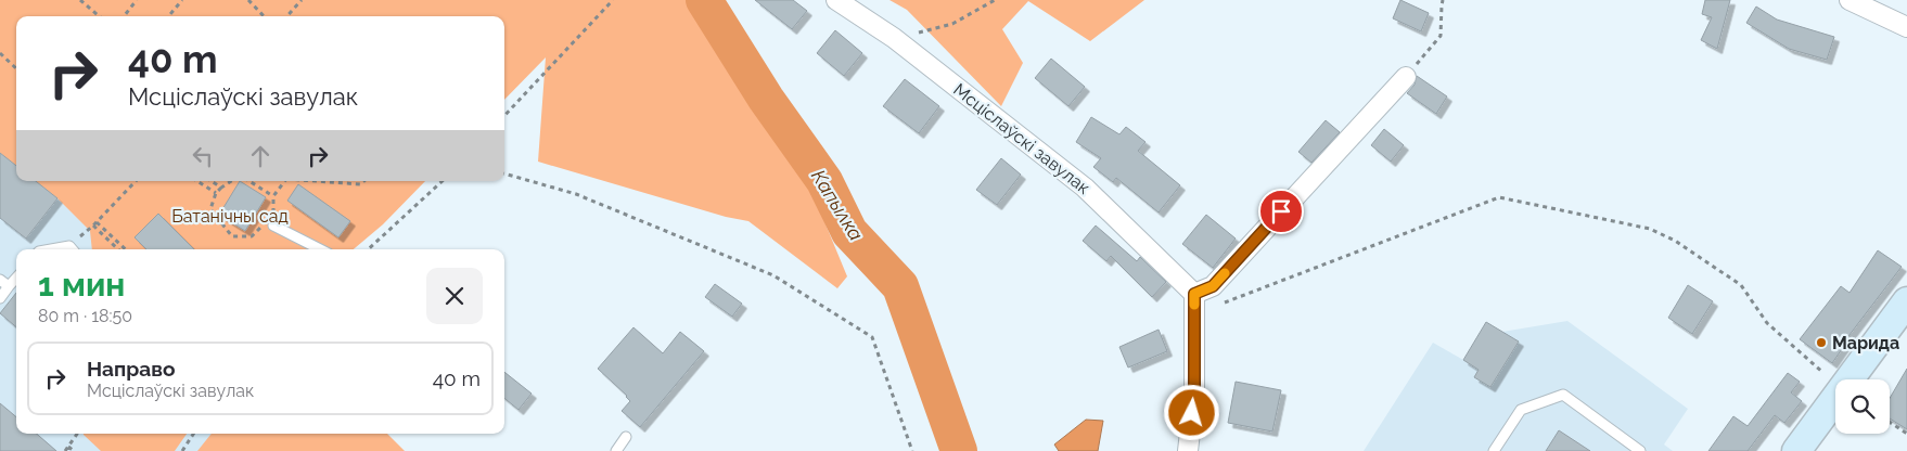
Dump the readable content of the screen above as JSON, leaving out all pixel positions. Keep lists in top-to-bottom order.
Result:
{
  "streets": {
    "street": ["Мсціслаўскі завулак"]
  },
  "water": ["Капылка"],
  "parks": ["Батанічны сад"],
  "places": ["Марида"],
  "page": {
    "turn": ["40 m", "Мсціслаўскі завулак"],
    "heading": ["1 мин", "80 m · 18:50"],
    "list": [
      {
        "name": "Направо",
        "note": "Мсціслаўскі завулак",
        "value": "40 m"
      }
    ]
  }
}
